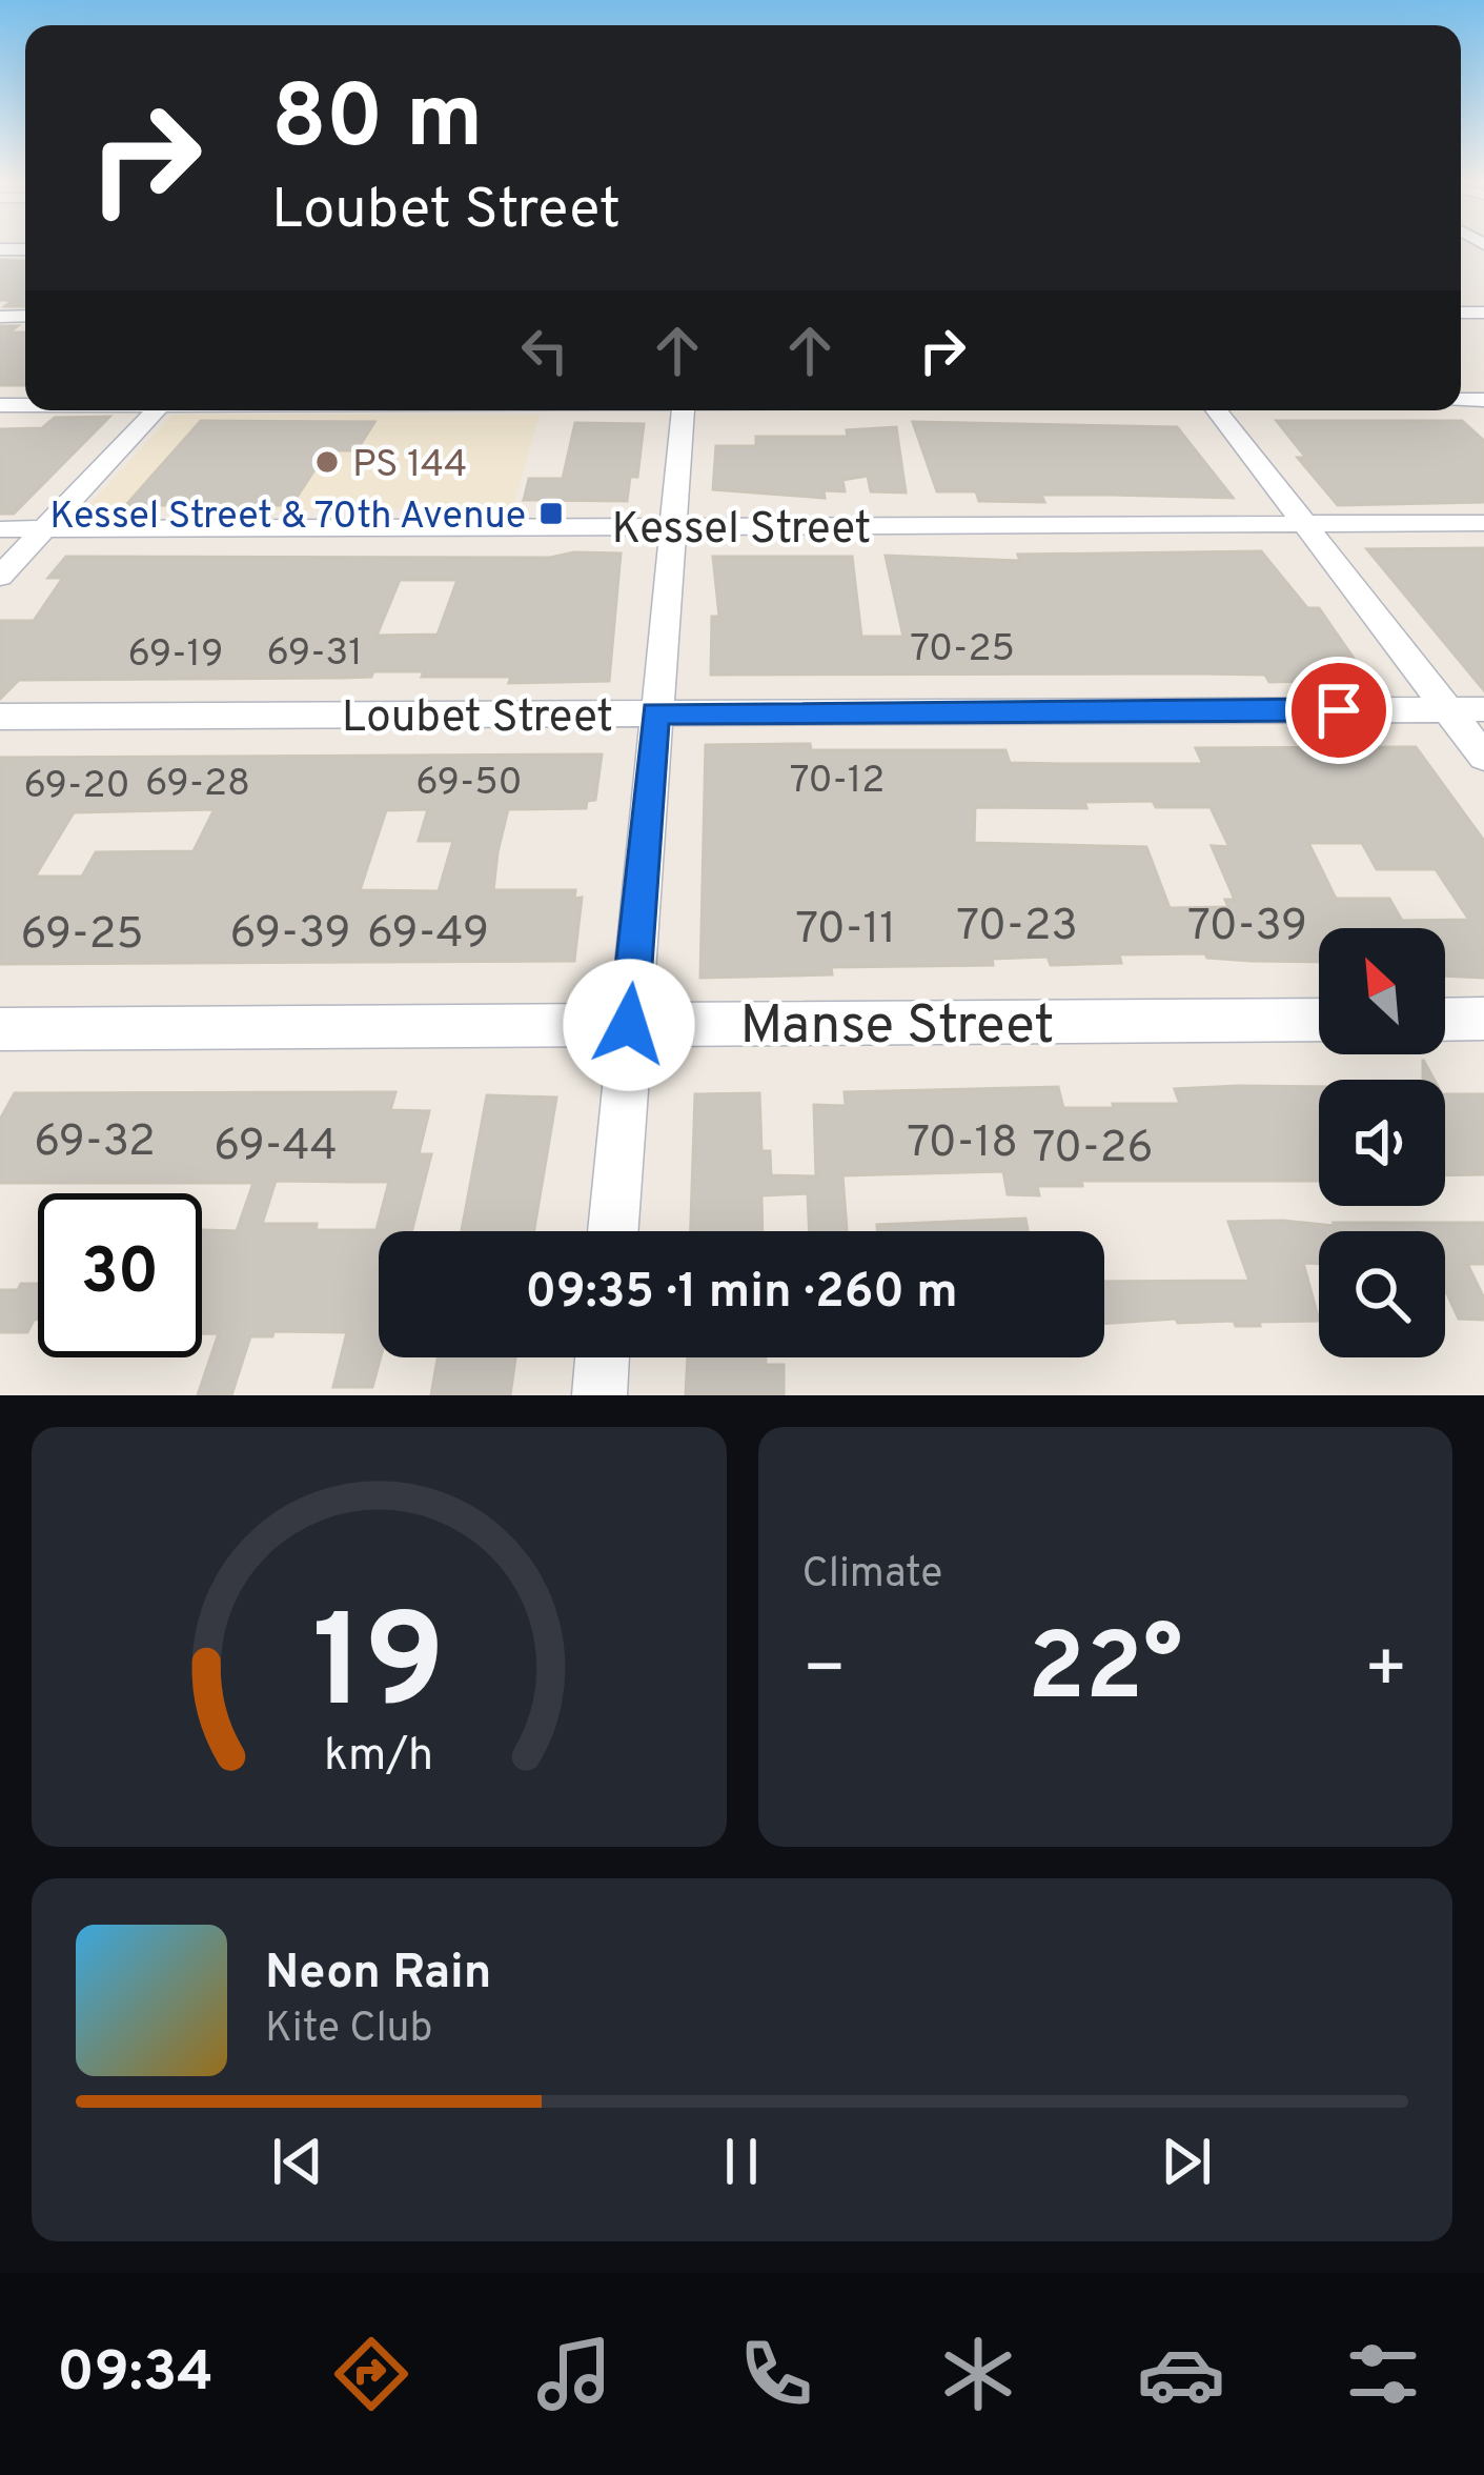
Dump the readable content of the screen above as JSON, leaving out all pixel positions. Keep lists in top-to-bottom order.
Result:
{
  "streets": {
    "street": ["Kessel Street", "Loubet Street", "Manse Street"]
  },
  "places": {
    "other": ["PS 144"],
    "transit": ["Kessel Street & 70th Avenue"]
  },
  "house_numbers": [
    "70-25",
    "69-31",
    "69-19",
    "70-12",
    "69-50",
    "69-28",
    "69-20",
    "70-23",
    "70-39",
    "70-11",
    "69-39",
    "69-49",
    "69-25",
    "69-32",
    "70-18",
    "69-44",
    "70-26"
  ],
  "north": "top left",
  "page": {
    "turn": ["80 m", "Loubet Street"],
    "limit": "30",
    "trip": "09:35 · 1 min · 260 m",
    "tile": "Climate",
    "heat": ["−", "22°", "+"],
    "song": ["Neon Rain", "Kite Club"],
    "tabs": "09:34",
    "gauge": ["19", "km/h"]
  }
}
